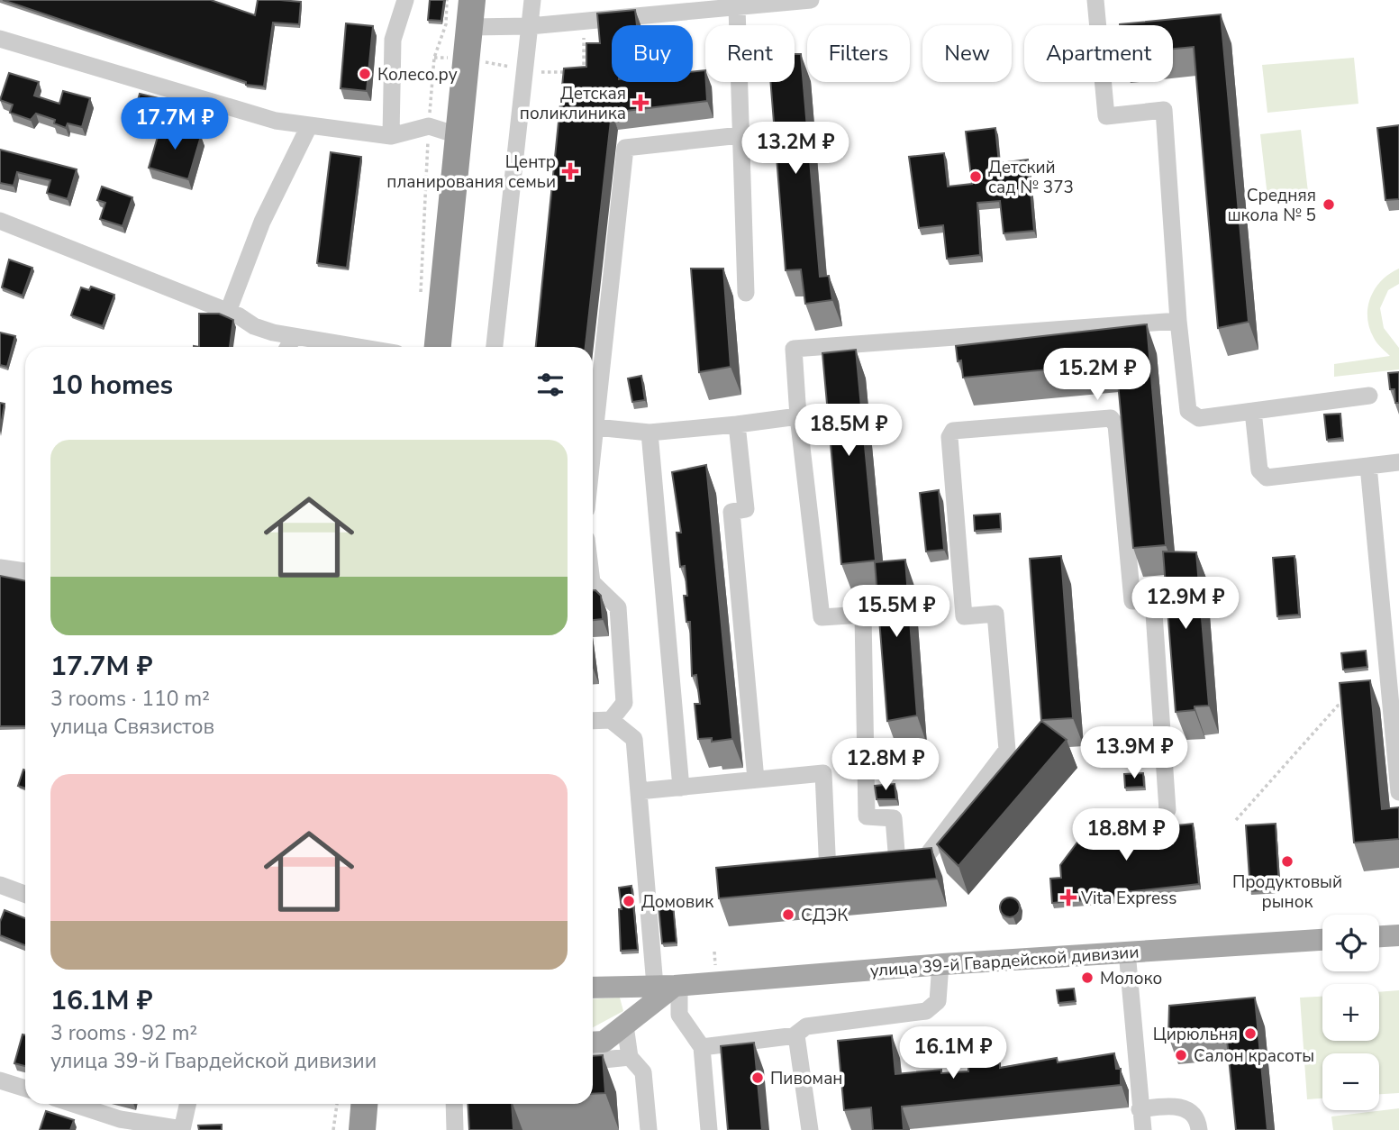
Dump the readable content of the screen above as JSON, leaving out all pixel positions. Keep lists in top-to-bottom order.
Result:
{
  "streets": {
    "main road": ["улица 39-й Гвардейской дивизии"]
  },
  "places": {
    "other": [
      "Колесо.ру",
      "Детский сад № 373",
      "Средняя школа № 5",
      "Продуктовый рынок",
      "Домовик",
      "СДЭК",
      "Молоко",
      "Цирюльня",
      "Салон красоты",
      "Пивоман"
    ],
    "health": ["Детская поликлиника", "Центр планирования семьи", "Vita Express"]
  },
  "page": {
    "chip": [
      "Buy",
      "Rent",
      "Filters",
      "New",
      "Apartment"
    ],
    "price": [
      "17.7M ₽",
      "13.2M ₽",
      "15.2M ₽",
      "18.5M ₽",
      "12.9M ₽",
      "15.5M ₽",
      "13.9M ₽",
      "12.8M ₽",
      "18.8M ₽",
      "16.1M ₽"
    ],
    "heading": "10 homes",
    "list": [
      {
        "name": "17.7M ₽",
        "note": "3 rooms · 110 m² · улица Связистов"
      },
      {
        "name": "16.1M ₽",
        "note": "3 rooms · 92 m² · улица 39-й Гвардейской дивизии"
      }
    ],
    "map_buttons": ["+", "−"]
  }
}
